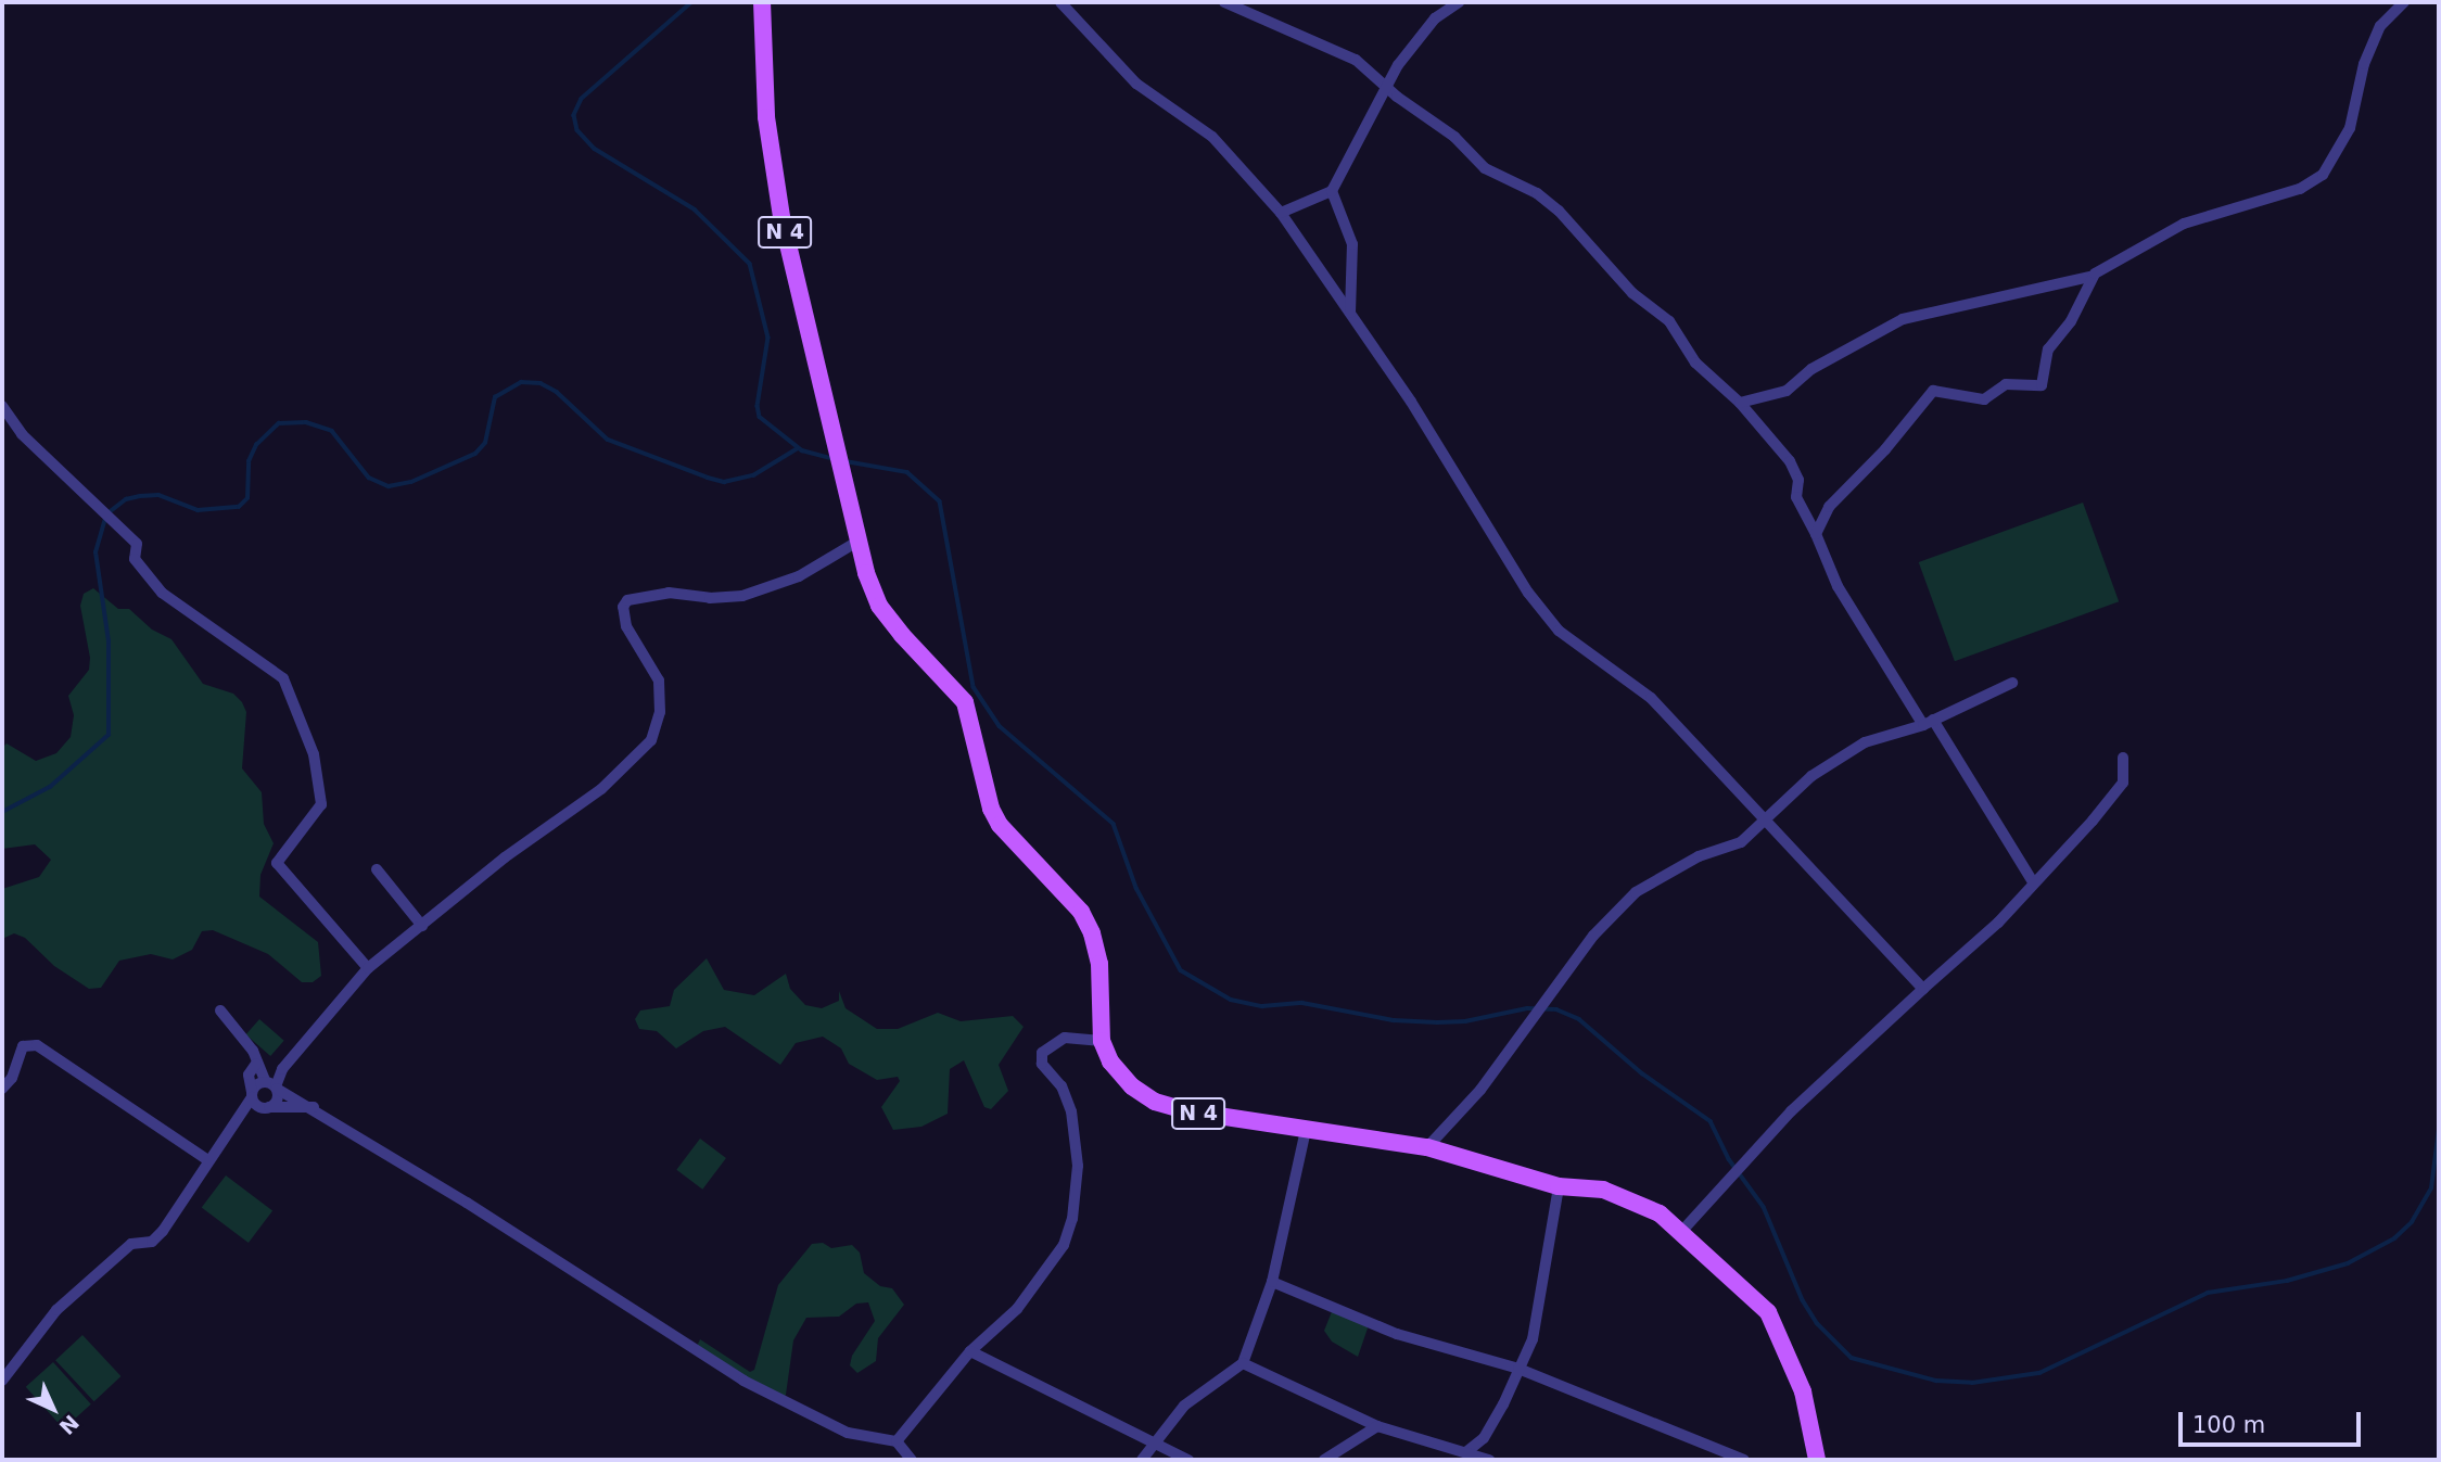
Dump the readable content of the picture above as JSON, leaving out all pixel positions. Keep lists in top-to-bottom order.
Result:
{
  "streets": {
    "main road": ["N 4"]
  },
  "scale_bar": "100 m",
  "north": "bottom right"
}
